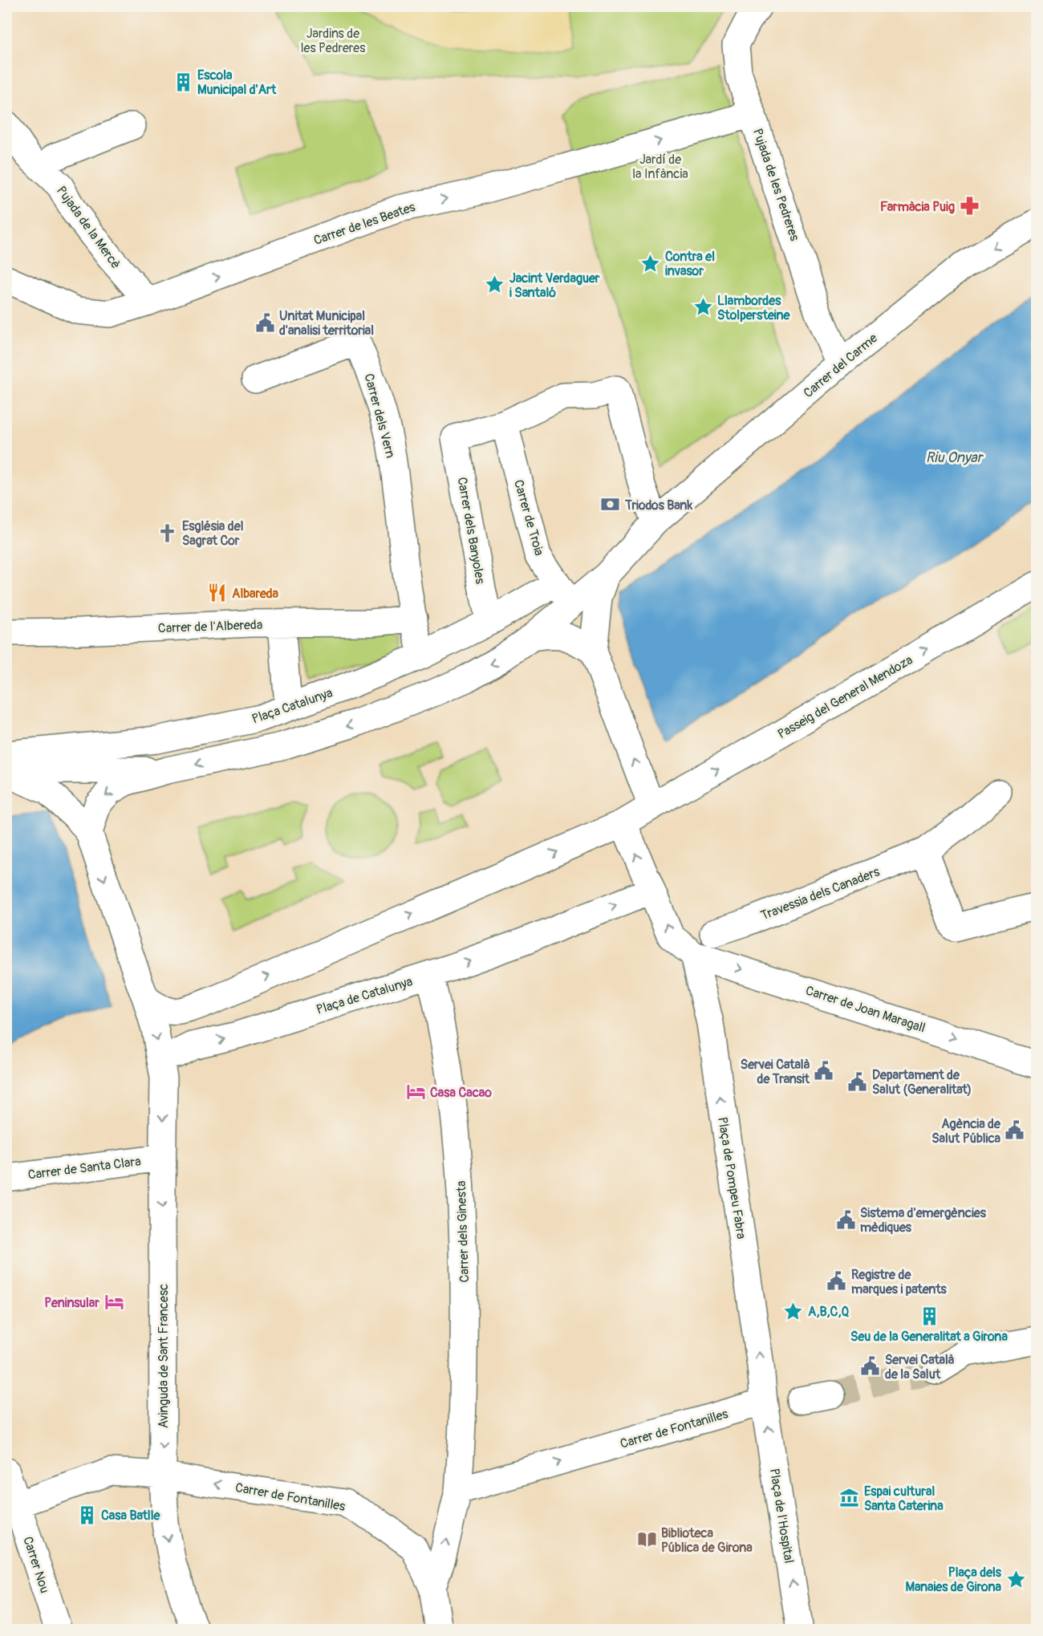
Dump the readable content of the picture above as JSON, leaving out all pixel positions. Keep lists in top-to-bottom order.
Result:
{
  "streets": {
    "street": [
      "Pujada de les Pedreres",
      "Carrer de les Beates",
      "Pujada de la Mercè",
      "Carrer del Carme",
      "Carrer dels Vern",
      "Carrer de Troia",
      "Carrer dels Banyoles",
      "Carrer de l'Albereda",
      "Passeig del General Mendoza",
      "Plaça Catalunya",
      "Travessia dels Canaders",
      "Plaça de Catalunya",
      "Carrer de Joan Maragall",
      "Carrer de Santa Clara",
      "Plaça de Pompeu Fabra",
      "Carrer dels Ginesta",
      "Avinguda de Sant Francesc",
      "Carrer de Fontanilles",
      "Plaça de l'Hospital",
      "Carrer Nou"
    ]
  },
  "crossings": [
    ["Pujada de les Pedreres", "Carrer de les Beates"],
    ["Pujada de les Pedreres", "Carrer del Carme"],
    ["Carrer de les Beates", "Pujada de la Mercè"],
    ["Carrer dels Vern", "Carrer de l'Albereda"],
    ["Carrer dels Vern", "Plaça Catalunya"],
    ["Carrer de Troia", "Carrer dels Banyoles"],
    ["Carrer de Troia", "Plaça Catalunya"],
    ["Carrer dels Banyoles", "Plaça Catalunya"],
    ["Plaça de Catalunya", "Carrer dels Ginesta"],
    ["Carrer de Joan Maragall", "Plaça de Pompeu Fabra"],
    ["Carrer de Santa Clara", "Avinguda de Sant Francesc"],
    ["Plaça de Pompeu Fabra", "Carrer de Fontanilles"],
    ["Plaça de Pompeu Fabra", "Plaça de l'Hospital"],
    ["Carrer dels Ginesta", "Carrer de Fontanilles"],
    ["Avinguda de Sant Francesc", "Carrer de Fontanilles"],
    ["Carrer de Fontanilles", "Plaça de l'Hospital"],
    ["Carrer de Fontanilles", "Carrer Nou"]
  ],
  "one_way": [
    "Carrer de les Beates",
    "Carrer del Carme",
    "Passeig del General Mendoza",
    "Carrer de Joan Maragall",
    "Plaça de Pompeu Fabra",
    "Avinguda de Sant Francesc",
    "Plaça de l'Hospital"
  ],
  "water": ["Riu Onyar"],
  "parks": ["Jardins de les Pedreres", "Jardí de la Infància"],
  "places": {
    "building": ["Escola Municipal d'Art", "Seu de la Generalitat a Girona", "Casa Batlle"],
    "pharmacy": ["Farmàcia Puig"],
    "place": [
      "Contra el invasor",
      "Jacint Verdaguer i Santaló",
      "Llambordes Stolpersteine",
      "A,B,C,Q",
      "Plaça dels Manaies de Girona"
    ],
    "public building": [
      "Unitat Municipal d'analisi territorial",
      "Servei Català de Transit",
      "Departament de Salut (Generalitat)",
      "Agència de Salut Pública",
      "Sistema d'emergències mèdiques",
      "Registre de marques i patents",
      "Servei Català de la Salut"
    ],
    "bank": ["Triodos Bank"],
    "church": ["Església del Sagrat Cor"],
    "restaurant": ["Albareda"],
    "hotel": ["Casa Cacao", "Peninsular"],
    "museum": ["Espai cultural Santa Caterina"],
    "library": ["Biblioteca Pública de Girona"]
  }
}
